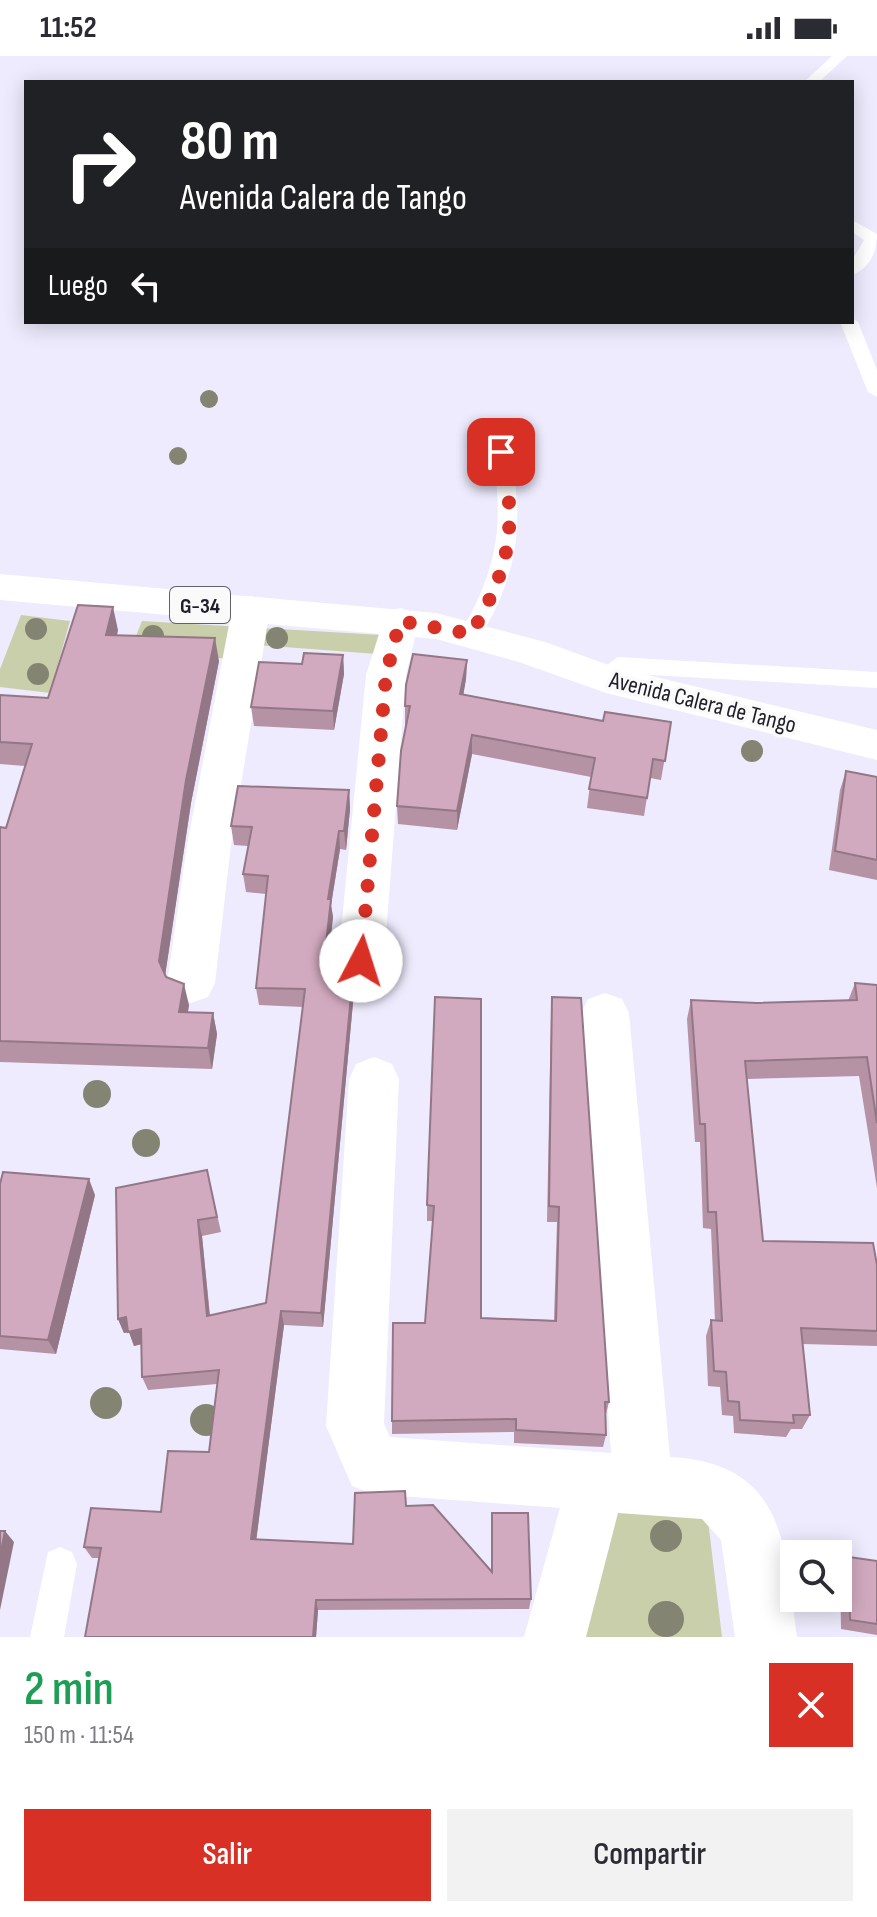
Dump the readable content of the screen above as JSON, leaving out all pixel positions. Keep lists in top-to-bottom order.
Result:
{
  "streets": {
    "street": ["G-34", "Avenida Calera de Tango"]
  },
  "page": {
    "status": "11:52",
    "turn": ["80 m", "Avenida Calera de Tango"],
    "then": "Luego",
    "heading": ["2 min", "150 m · 11:54"],
    "buttons": ["Salir", "Compartir"]
  }
}
